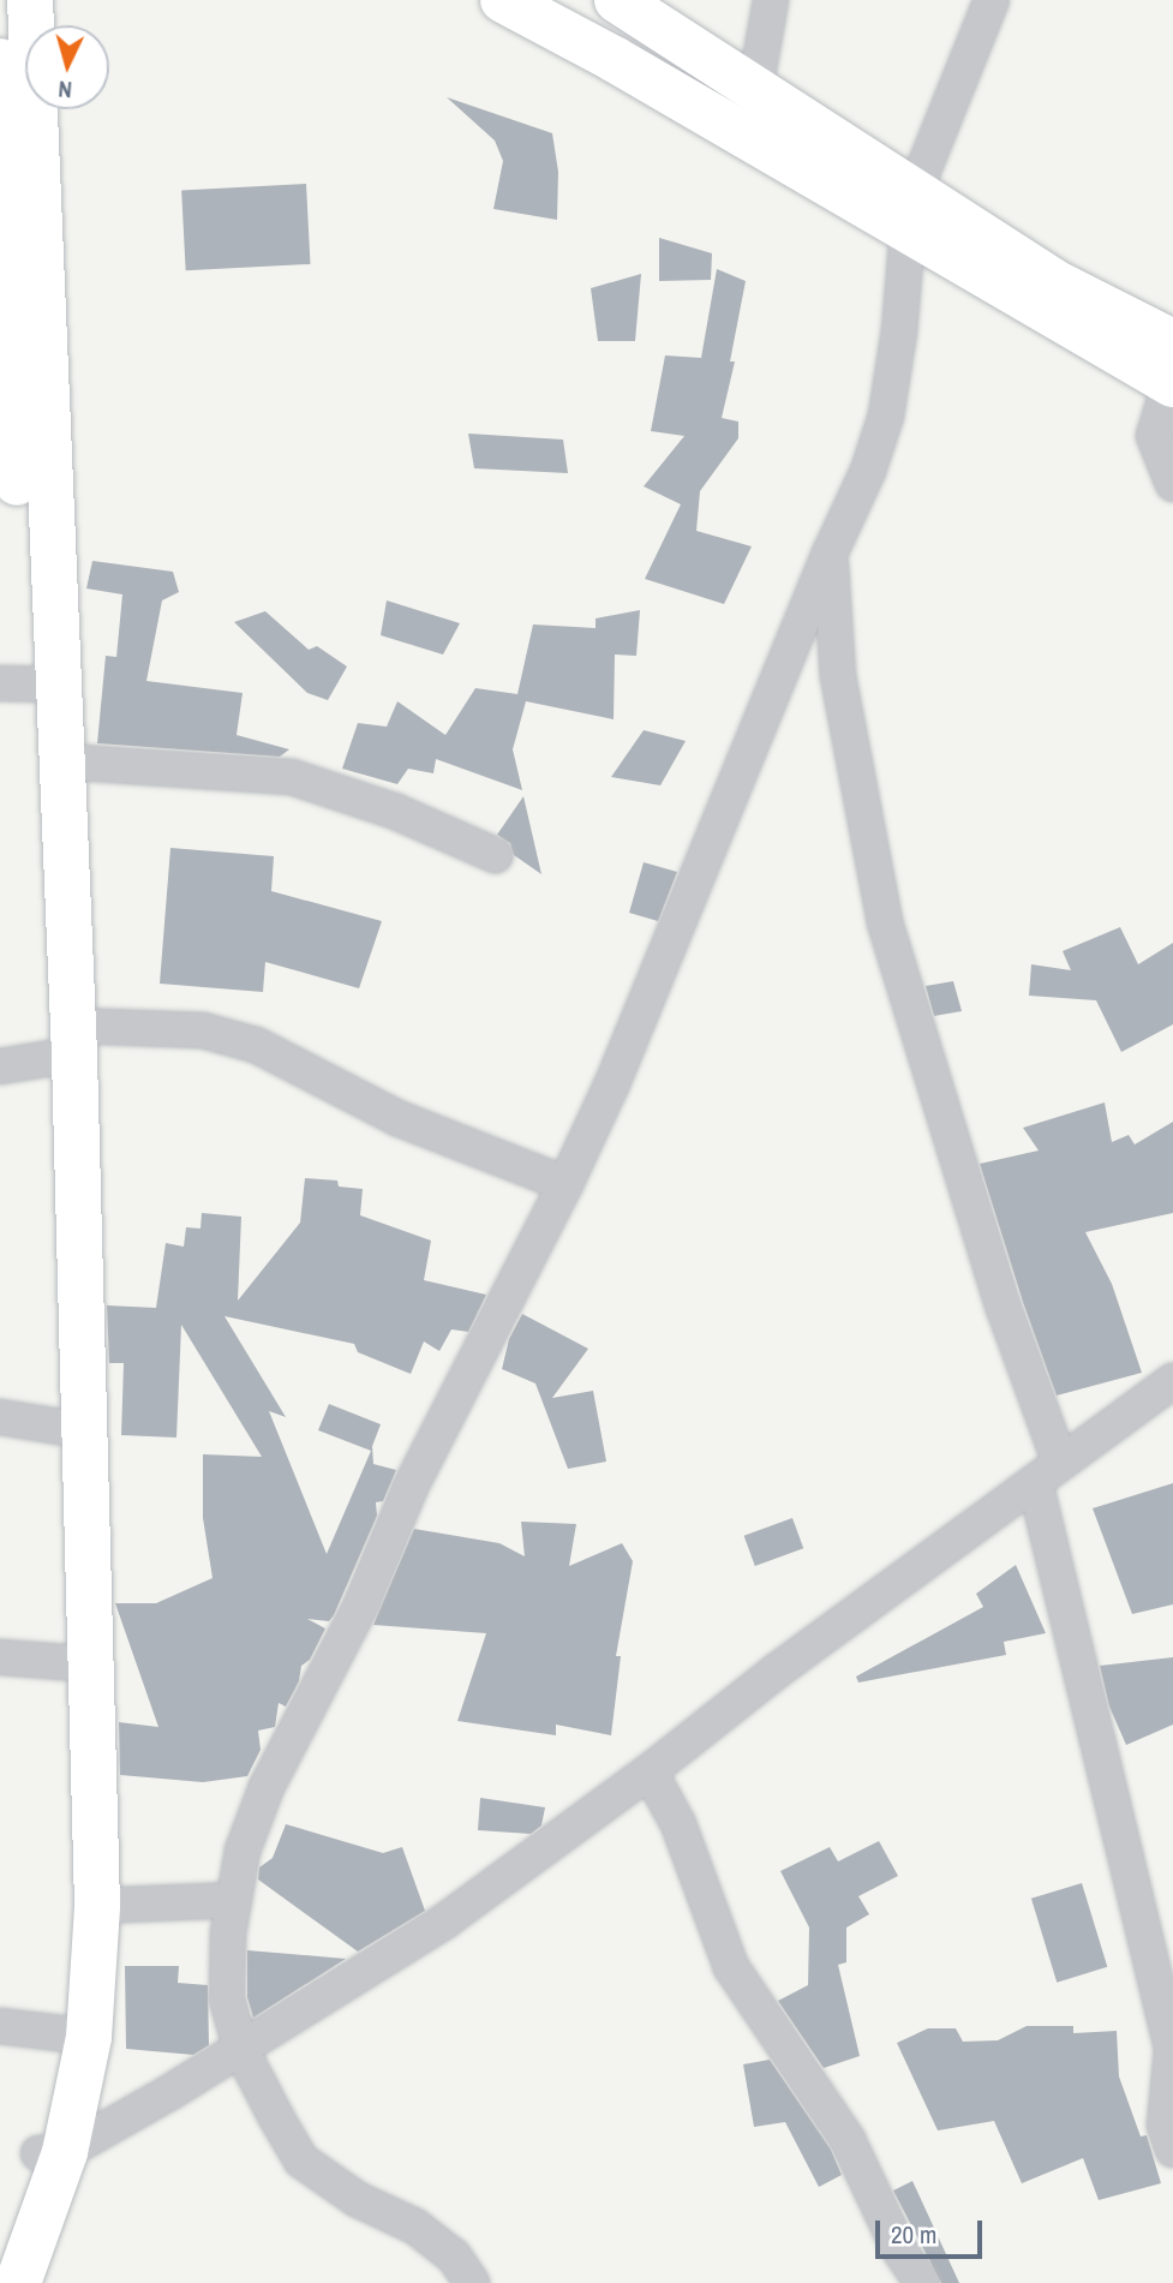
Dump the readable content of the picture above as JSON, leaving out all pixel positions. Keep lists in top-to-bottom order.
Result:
{
  "scale_bar": "20 m",
  "north": "bottom"
}
